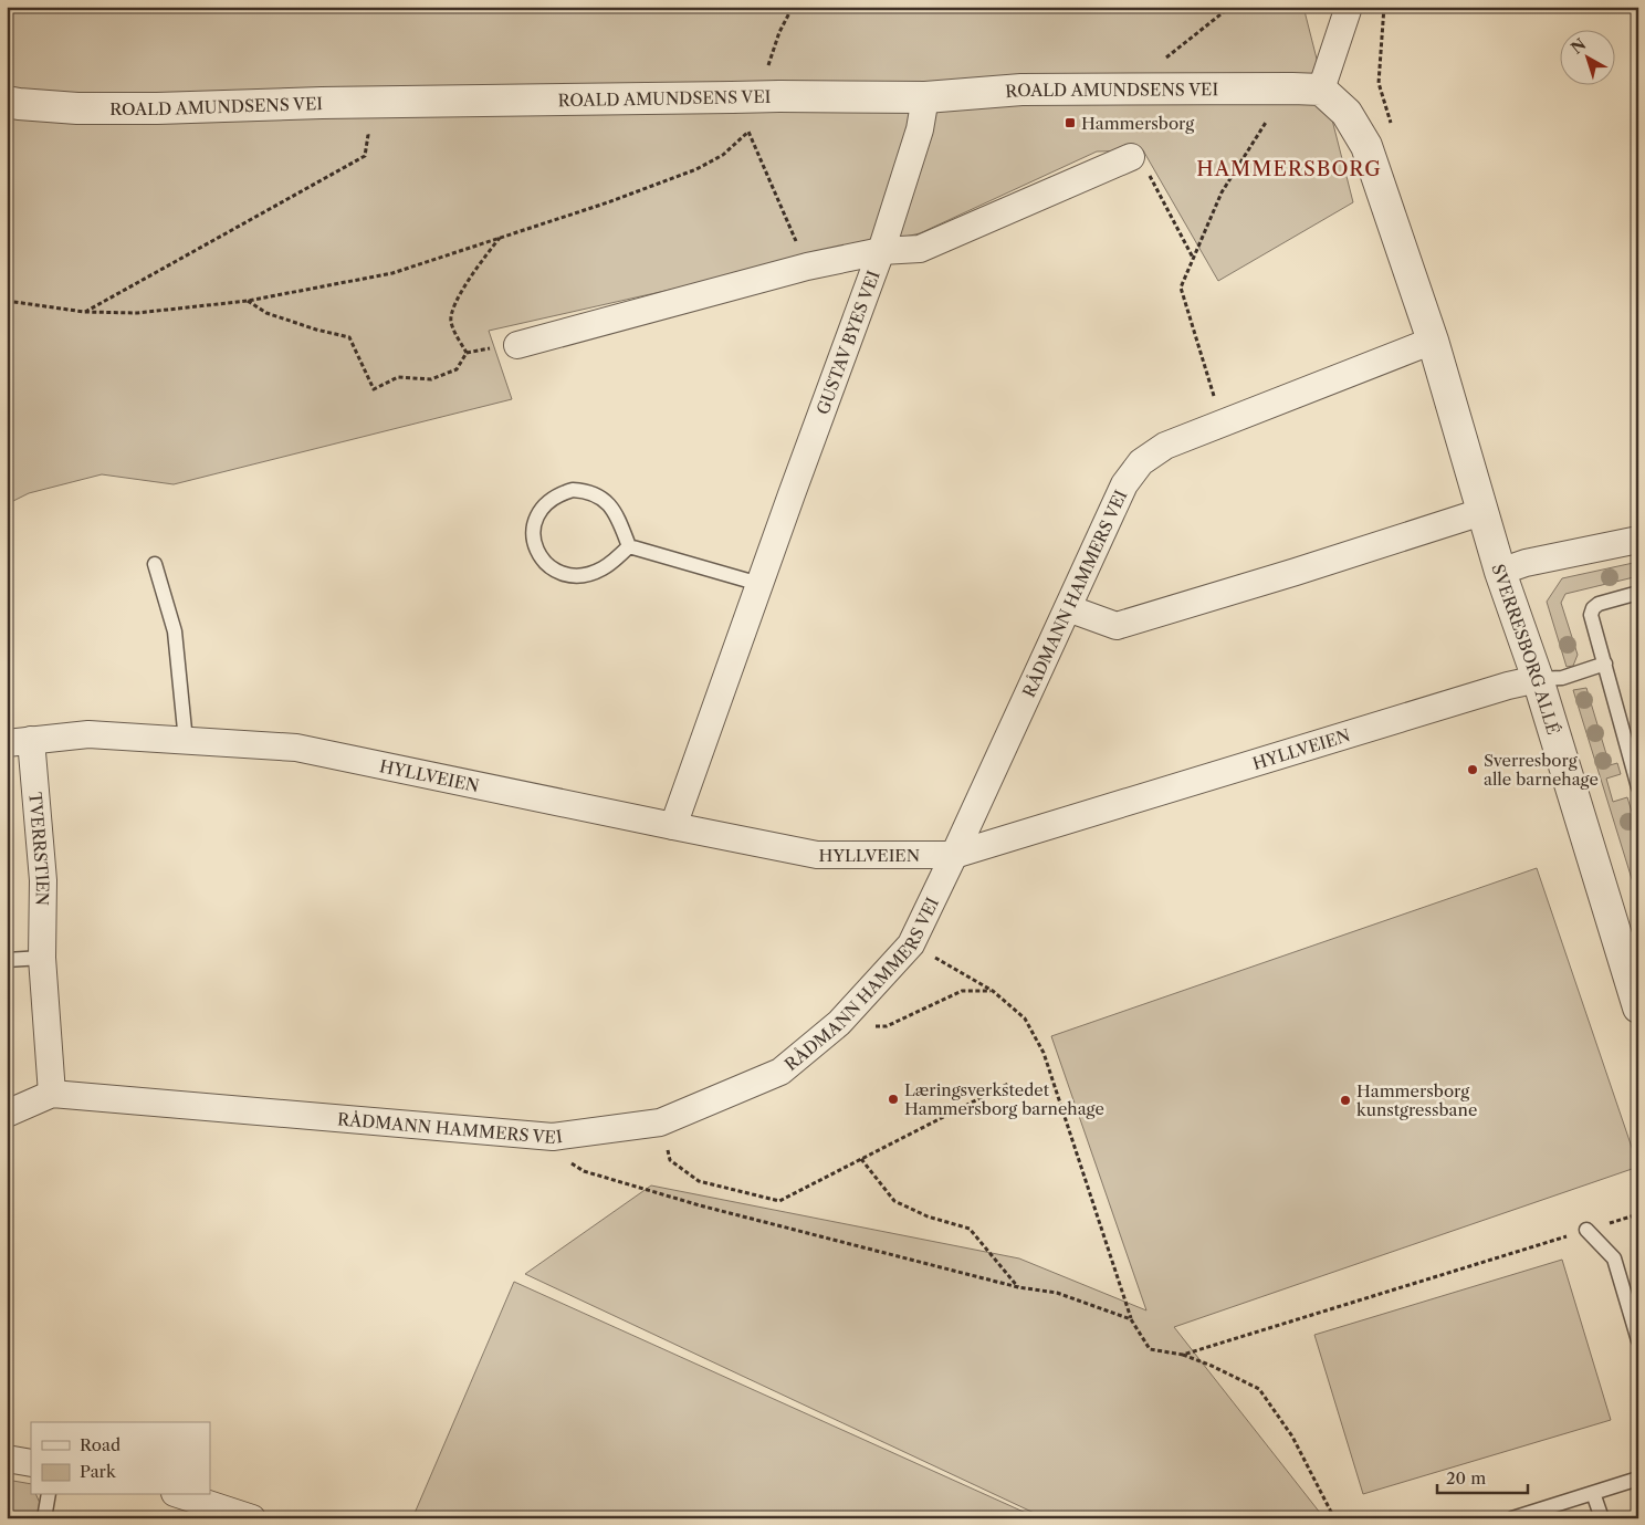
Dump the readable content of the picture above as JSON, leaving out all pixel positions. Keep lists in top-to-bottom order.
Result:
{
  "streets": {
    "street": [
      "ROALD AMUNDSENS VEI",
      "GUSTAV BYES VEI",
      "RÅDMANN HAMMERS VEI",
      "SVERRESBORG ALLÉ",
      "HYLLVEIEN",
      "TVERRSTIEN"
    ]
  },
  "crossings": [
    ["ROALD AMUNDSENS VEI", "GUSTAV BYES VEI"],
    ["ROALD AMUNDSENS VEI", "SVERRESBORG ALLÉ"],
    ["GUSTAV BYES VEI", "HYLLVEIEN"],
    ["RÅDMANN HAMMERS VEI", "SVERRESBORG ALLÉ"],
    ["RÅDMANN HAMMERS VEI", "HYLLVEIEN"],
    ["RÅDMANN HAMMERS VEI", "TVERRSTIEN"],
    ["SVERRESBORG ALLÉ", "HYLLVEIEN"],
    ["HYLLVEIEN", "TVERRSTIEN"]
  ],
  "districts": ["HAMMERSBORG"],
  "places": {
    "transit": ["Hammersborg"],
    "other": ["Sverresborg alle barnehage", "Læringsverkstedet Hammersborg barnehage", "Hammersborg kunstgressbane"]
  },
  "legend": ["Road", "Park"],
  "scale_bar": "20 m",
  "north": "top left"
}
